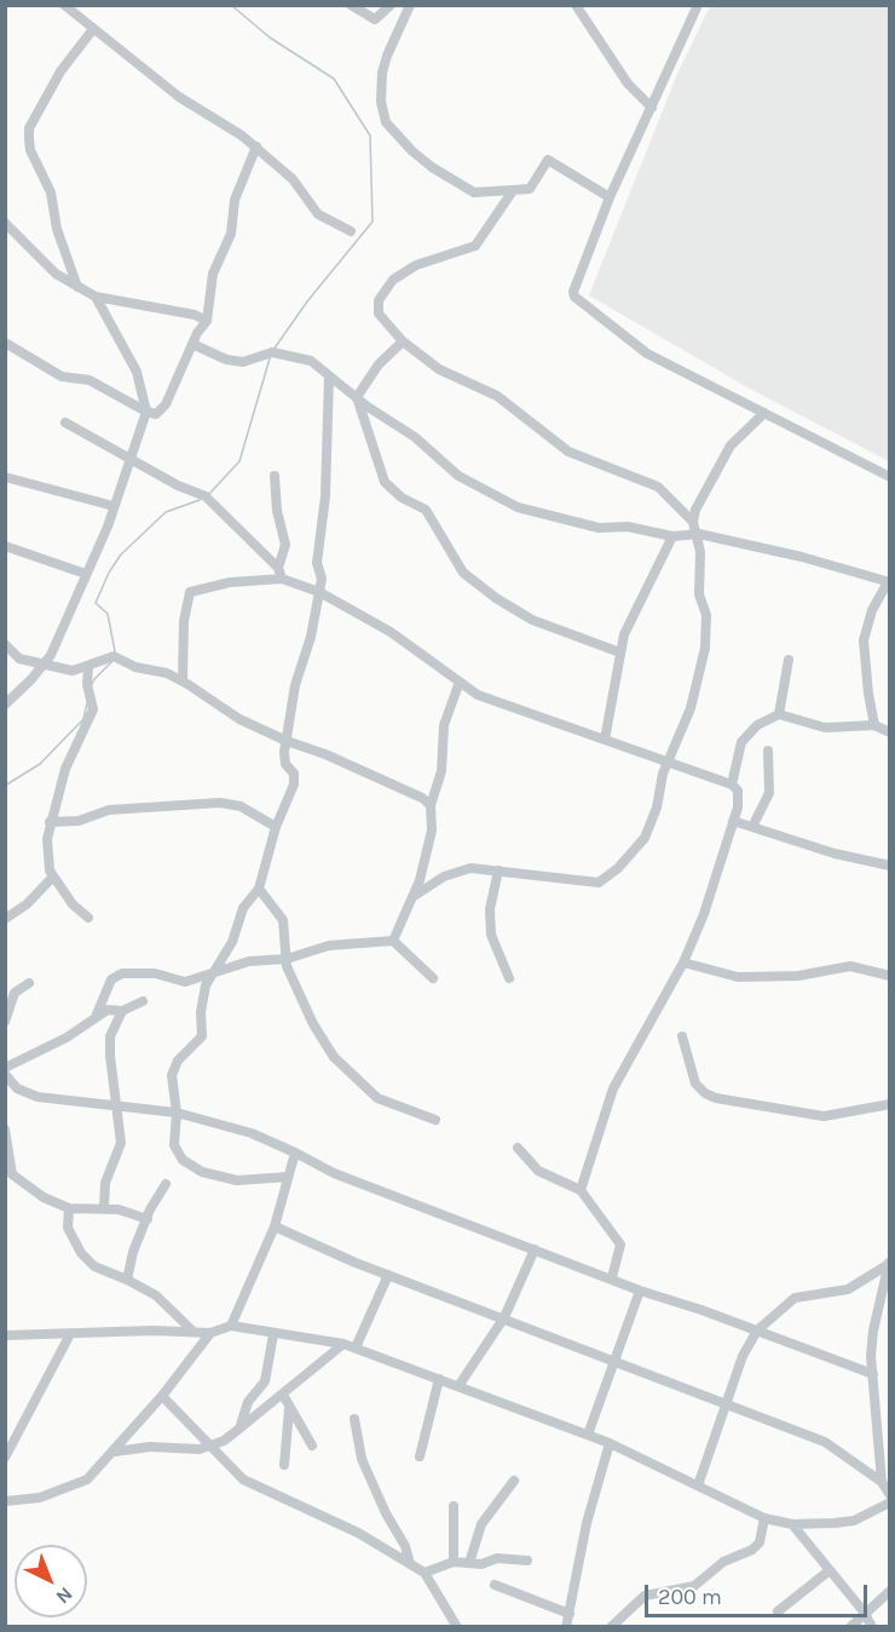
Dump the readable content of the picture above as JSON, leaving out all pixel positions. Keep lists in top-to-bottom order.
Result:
{
  "scale_bar": "200 m",
  "north": "bottom right"
}
